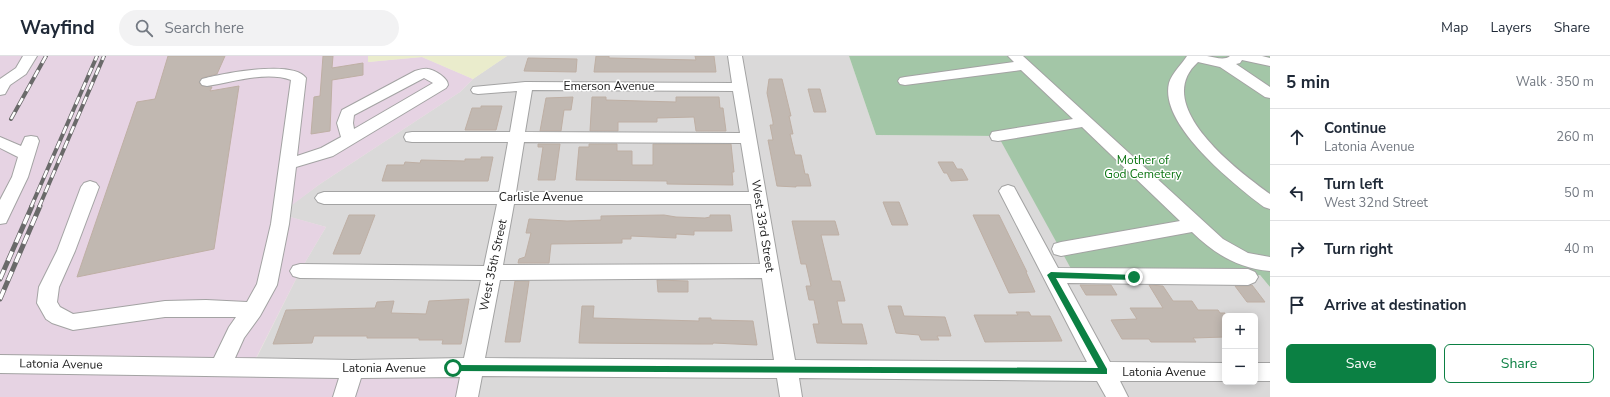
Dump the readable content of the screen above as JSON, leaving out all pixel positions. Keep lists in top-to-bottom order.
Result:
{
  "streets": {
    "street": [
      "Emerson Avenue",
      "Carlisle Avenue",
      "West 33rd Street",
      "West 35th Street",
      "Latonia Avenue"
    ]
  },
  "crossings": [
    ["Emerson Avenue", "West 33rd Street"],
    ["Emerson Avenue", "West 35th Street"],
    ["Carlisle Avenue", "West 33rd Street"],
    ["Carlisle Avenue", "West 35th Street"],
    ["West 33rd Street", "Latonia Avenue"],
    ["West 35th Street", "Latonia Avenue"]
  ],
  "parks": ["Mother of God Cemetery"],
  "page": {
    "header": "Wayfind",
    "search": "Search here",
    "nav": ["Map", "Layers", "Share"],
    "heading": ["5 min", "Walk · 350 m"],
    "list": [
      ["Continue", "Latonia Avenue", "260 m"],
      ["Turn left", "West 32nd Street", "50 m"],
      ["Turn right", "40 m"],
      "Arrive at destination"
    ],
    "map_buttons": ["+", "−"],
    "buttons": ["Save", "Share"]
  }
}
